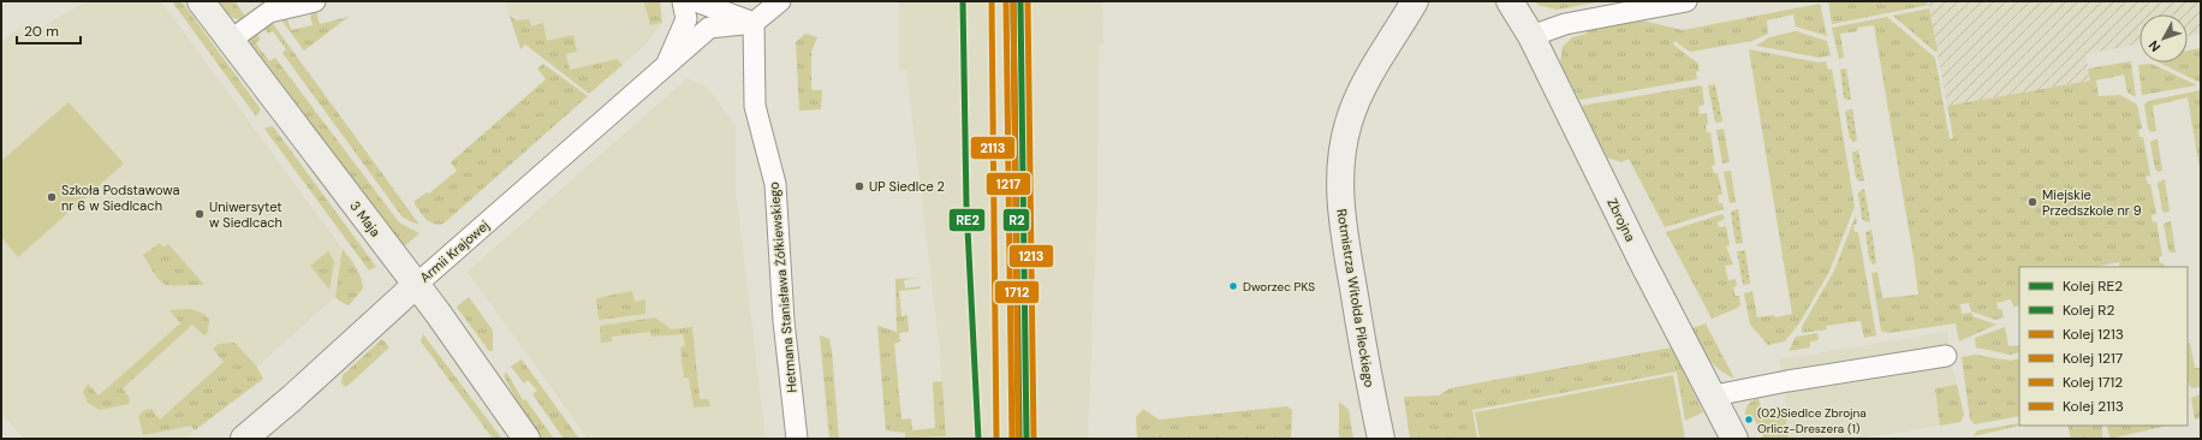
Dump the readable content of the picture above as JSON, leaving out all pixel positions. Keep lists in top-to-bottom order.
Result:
{
  "streets": {
    "main road": [
      "3 Maja",
      "Zbrojna",
      "Armii Krajowej",
      "Rotmistrza Witolda Pileckiego"
    ],
    "street": ["Hetmana Stanisława Żółkiewskiego"]
  },
  "crossings": [
    ["3 Maja", "Armii Krajowej"],
    ["Armii Krajowej", "Hetmana Stanisława Żółkiewskiego"]
  ],
  "places": [
    "UP Siedlce 2",
    "Szkoła Podstawowa nr 6 w Siedlcach",
    "Miejskie Przedszkole nr 9",
    "Uniwersytet w Siedlcach",
    "Dworzec PKS",
    "(02)Siedlce Zbrojna Orlicz-Dreszera (1)"
  ],
  "lines": [
    "rail line RE2",
    "rail line R2",
    "rail line 1213",
    "rail line 1217",
    "rail line 1712",
    "rail line 2113"
  ],
  "legend": [
    "Kolej RE2",
    "Kolej R2",
    "Kolej 1213",
    "Kolej 1217",
    "Kolej 1712",
    "Kolej 2113"
  ],
  "scale_bar": "20 m",
  "north": "bottom left"
}
